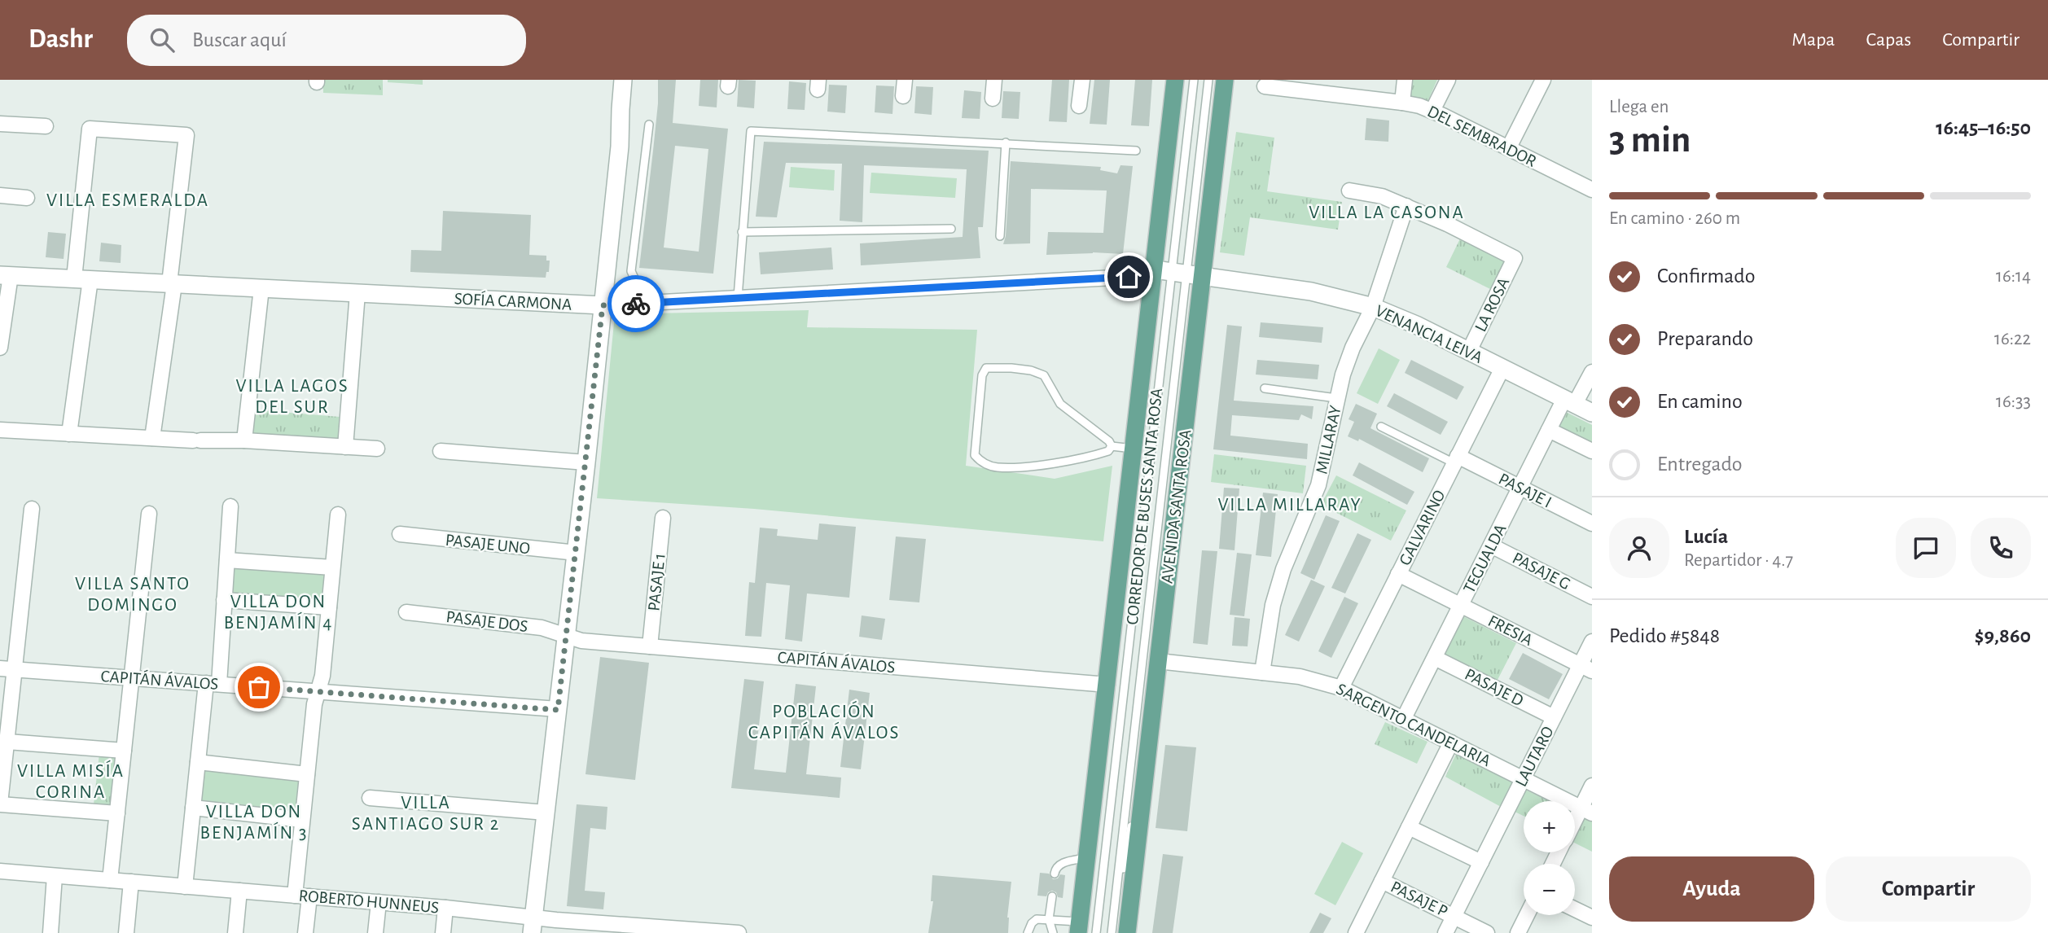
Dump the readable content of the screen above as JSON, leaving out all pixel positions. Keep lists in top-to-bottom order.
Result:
{
  "streets": {
    "main road": ["AVENIDA SANTA ROSA"],
    "street": [
      "DEL SEMBRADOR",
      "SOFÍA CARMONA",
      "LA ROSA",
      "VENANCIA LEIVA",
      "MILLARAY",
      "PASAJE I",
      "GALVARINO",
      "PASAJE UNO",
      "TEGUALDA",
      "PASAJE G",
      "PASAJE 1",
      "PASAJE DOS",
      "FRESIA",
      "CAPITÁN ÁVALOS",
      "PASAJE D",
      "SARGENTO CANDELARIA",
      "LAUTARO",
      "PASAJE P",
      "ROBERTO HUNNEUS"
    ],
    "lane": ["CORREDOR DE BUSES SANTA ROSA"]
  },
  "crossings": [
    ["LA ROSA", "VENANCIA LEIVA"],
    ["LA ROSA", "MILLARAY"],
    ["VENANCIA LEIVA", "MILLARAY"],
    ["VENANCIA LEIVA", "CORREDOR DE BUSES SANTA ROSA"],
    ["VENANCIA LEIVA", "AVENIDA SANTA ROSA"],
    ["VENANCIA LEIVA", "GALVARINO"],
    ["VENANCIA LEIVA", "TEGUALDA"],
    ["MILLARAY", "SARGENTO CANDELARIA"],
    ["PASAJE I", "GALVARINO"],
    ["PASAJE I", "TEGUALDA"],
    ["CORREDOR DE BUSES SANTA ROSA", "AVENIDA SANTA ROSA"],
    ["AVENIDA SANTA ROSA", "CAPITÁN ÁVALOS"],
    ["AVENIDA SANTA ROSA", "SARGENTO CANDELARIA"],
    ["GALVARINO", "FRESIA"],
    ["GALVARINO", "SARGENTO CANDELARIA"],
    ["TEGUALDA", "PASAJE G"],
    ["TEGUALDA", "FRESIA"],
    ["TEGUALDA", "PASAJE D"],
    ["TEGUALDA", "SARGENTO CANDELARIA"],
    ["PASAJE 1", "CAPITÁN ÁVALOS"],
    ["PASAJE DOS", "CAPITÁN ÁVALOS"],
    ["FRESIA", "LAUTARO"],
    ["PASAJE D", "LAUTARO"],
    ["SARGENTO CANDELARIA", "LAUTARO"],
    ["LAUTARO", "PASAJE P"]
  ],
  "districts": [
    "VILLA ESMERALDA",
    "VILLA LA CASONA",
    "VILLA LAGOS DEL SUR",
    "VILLA MILLARAY",
    "VILLA SANTO DOMINGO",
    "VILLA DON BENJAMÍN 4",
    "POBLACIÓN CAPITÁN ÁVALOS",
    "VILLA MISÍA CORINA",
    "VILLA SANTIAGO SUR 2",
    "VILLA DON BENJAMÍN 3"
  ],
  "page": {
    "header": "Dashr",
    "search": "Buscar aquí",
    "nav": ["Mapa", "Capas", "Compartir"],
    "heading": ["3 min", "Llega en", "16:45–16:50"],
    "panel": [
      "Lucía",
      "Repartidor · 4.7",
      "Pedido #5848",
      "$9,860"
    ],
    "bar": "En camino · 260 m",
    "list": [
      ["Confirmado", "16:14"],
      ["Preparando", "16:22"],
      ["En camino", "16:33"],
      "Entregado"
    ],
    "map_buttons": ["+", "−"],
    "buttons": ["Ayuda", "Compartir"]
  }
}
